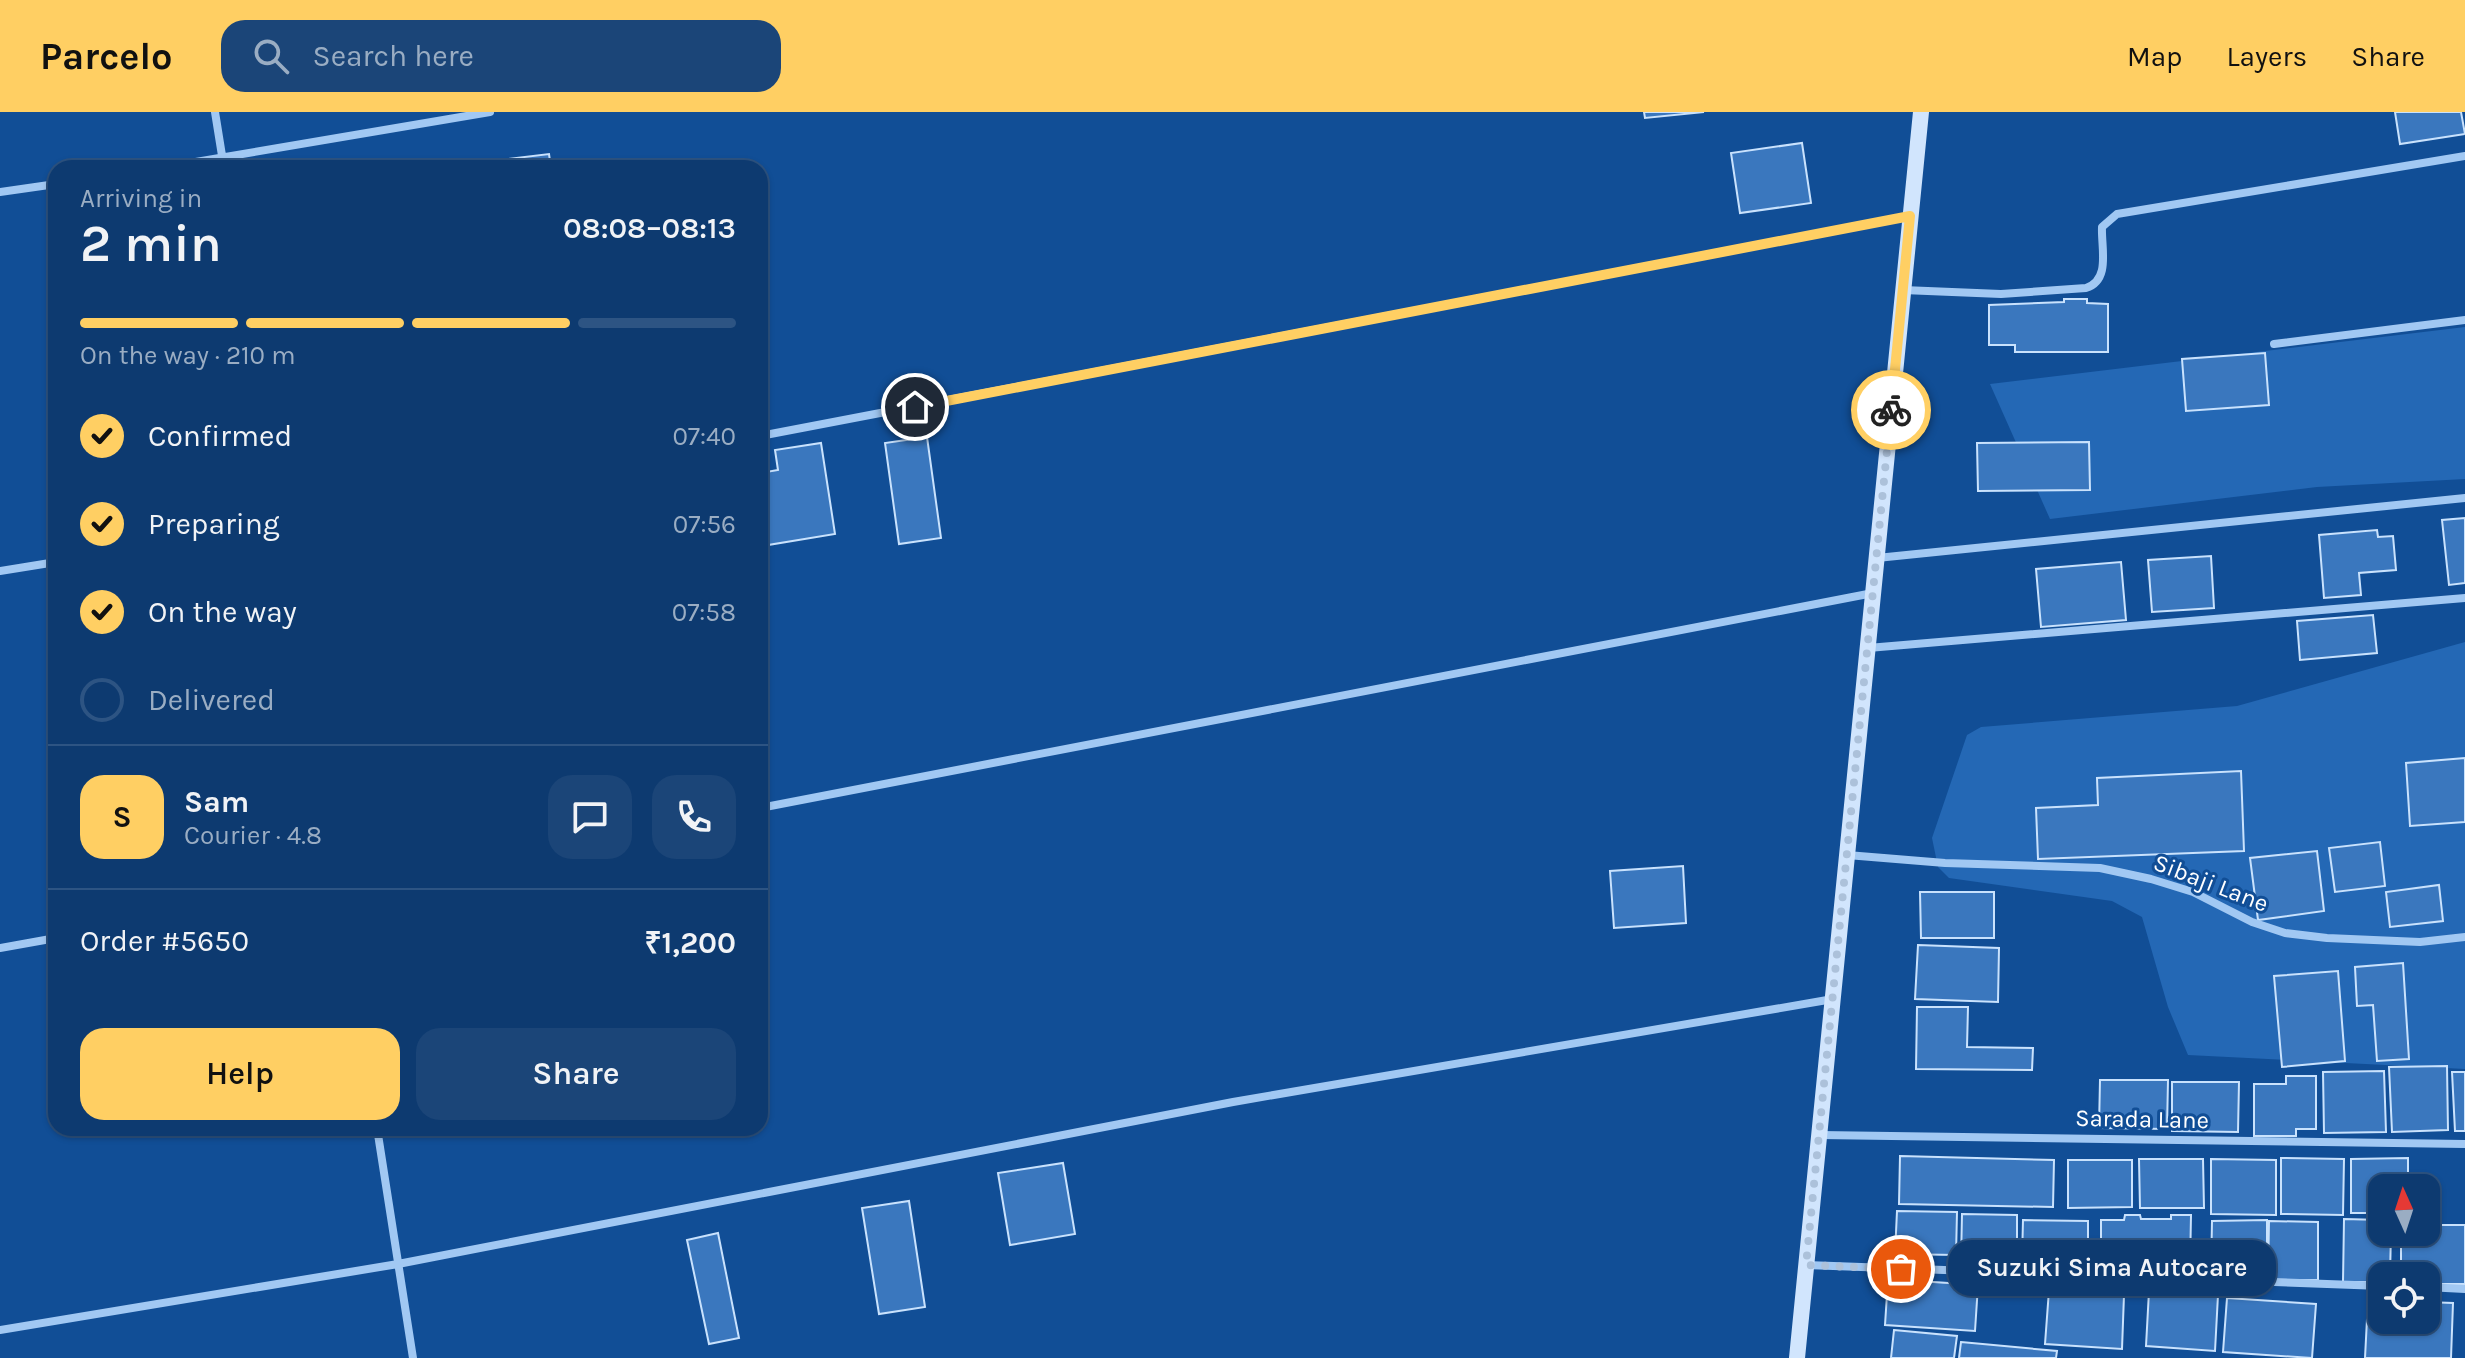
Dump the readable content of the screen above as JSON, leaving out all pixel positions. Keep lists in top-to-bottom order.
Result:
{
  "streets": {
    "street": ["Sibaji Lane", "Sarada Lane"]
  },
  "places": ["Suzuki Sima Autocare"],
  "north": "top",
  "page": {
    "header": "Parcelo",
    "search": "Search here",
    "nav": ["Map", "Layers", "Share"],
    "heading": ["2 min", "Arriving in", "08:08–08:13"],
    "panel": [
      "Sam",
      "Courier · 4.8",
      "Order #5650",
      "₹1,200"
    ],
    "bar": "On the way · 210 m",
    "list": [
      ["Confirmed", "07:40"],
      ["Preparing", "07:56"],
      ["On the way", "07:58"],
      "Delivered"
    ],
    "round": "S",
    "buttons": ["Help", "Share"],
    "bubble": "Suzuki Sima Autocare"
  }
}
